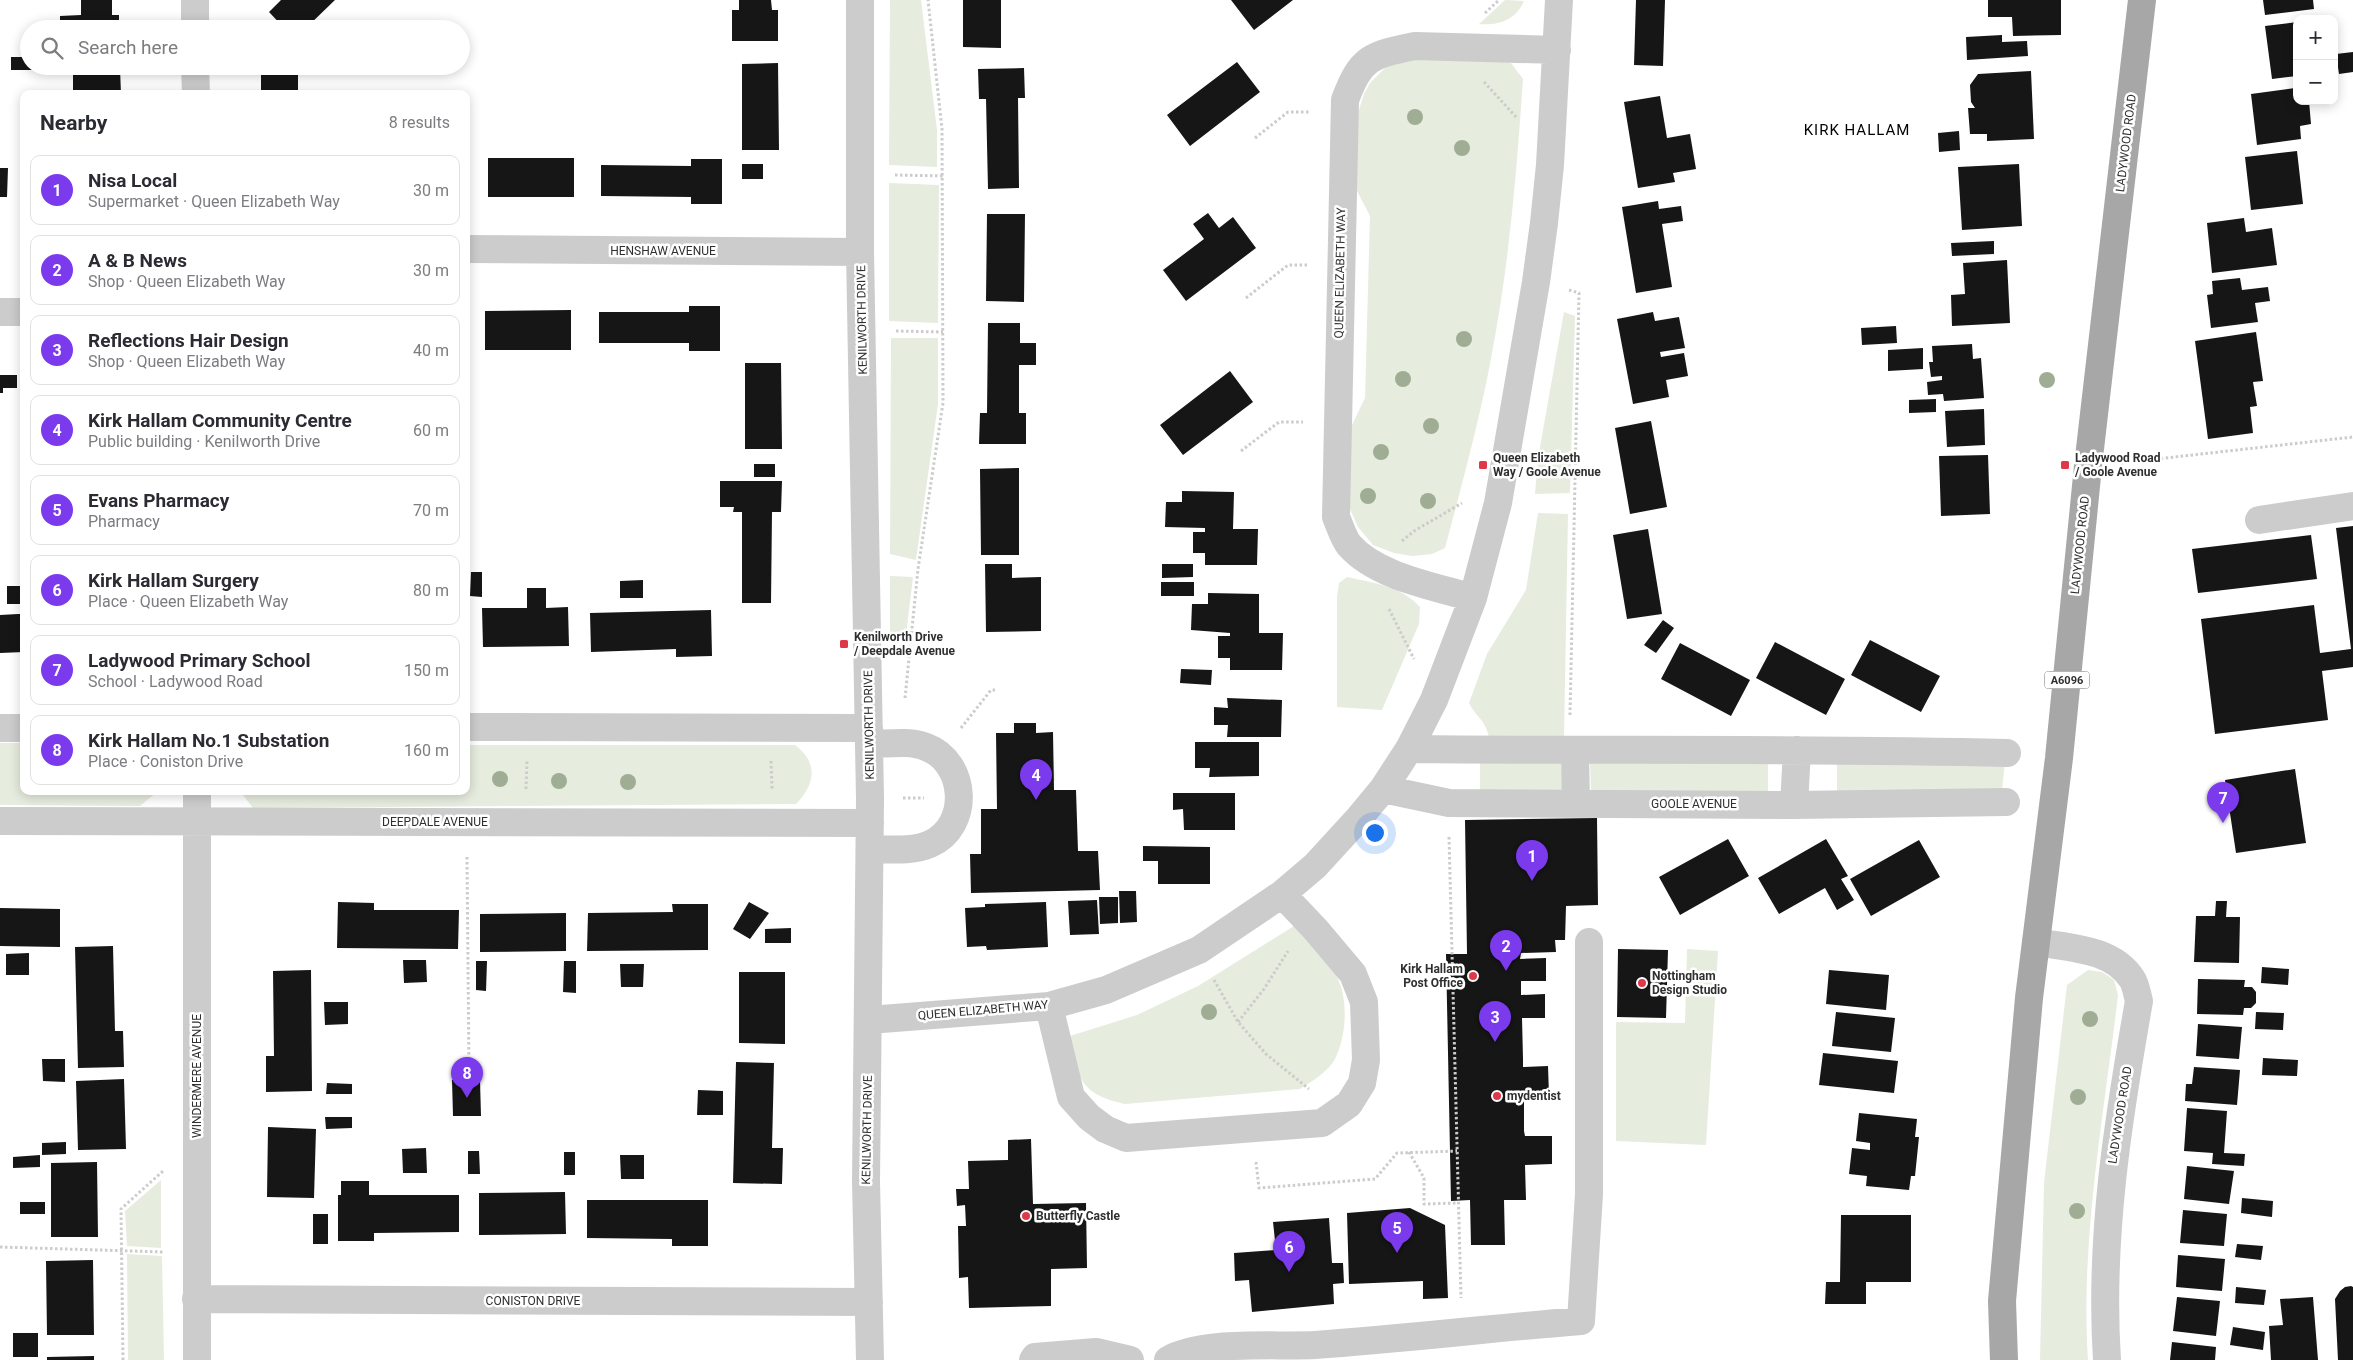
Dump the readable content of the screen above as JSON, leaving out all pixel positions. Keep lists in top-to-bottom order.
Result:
{
  "streets": {
    "main road": ["LADYWOOD ROAD", "A6096"],
    "street": [
      "HENSHAW AVENUE",
      "QUEEN ELIZABETH WAY",
      "KENILWORTH DRIVE",
      "GOOLE AVENUE",
      "DEEPDALE AVENUE",
      "WINDERMERE AVENUE",
      "CONISTON DRIVE"
    ]
  },
  "crossings": [
    ["HENSHAW AVENUE", "KENILWORTH DRIVE"],
    ["QUEEN ELIZABETH WAY", "KENILWORTH DRIVE"],
    ["QUEEN ELIZABETH WAY", "GOOLE AVENUE"],
    ["KENILWORTH DRIVE", "DEEPDALE AVENUE"],
    ["KENILWORTH DRIVE", "CONISTON DRIVE"],
    ["DEEPDALE AVENUE", "WINDERMERE AVENUE"],
    ["WINDERMERE AVENUE", "CONISTON DRIVE"]
  ],
  "districts": ["KIRK HALLAM"],
  "places": {
    "transit": ["Queen Elizabeth Way / Goole Avenue", "Ladywood Road / Goole Avenue", "Kenilworth Drive / Deepdale Avenue"],
    "other": [
      "Kirk Hallam Post Office",
      "Nottingham Design Studio",
      "mydentist",
      "Butterfly Castle"
    ]
  },
  "page": {
    "map_buttons": ["+", "−"],
    "search": "Search here",
    "heading": ["Nearby", "8 results"],
    "list": [
      {
        "mark": "1",
        "name": "Nisa Local",
        "note": "Supermarket · Queen Elizabeth Way",
        "value": "30 m"
      },
      {
        "mark": "2",
        "name": "A & B News",
        "note": "Shop · Queen Elizabeth Way",
        "value": "30 m"
      },
      {
        "mark": "3",
        "name": "Reflections Hair Design",
        "note": "Shop · Queen Elizabeth Way",
        "value": "40 m"
      },
      {
        "mark": "4",
        "name": "Kirk Hallam Community Centre",
        "note": "Public building · Kenilworth Drive",
        "value": "60 m"
      },
      {
        "mark": "5",
        "name": "Evans Pharmacy",
        "note": "Pharmacy",
        "value": "70 m"
      },
      {
        "mark": "6",
        "name": "Kirk Hallam Surgery",
        "note": "Place · Queen Elizabeth Way",
        "value": "80 m"
      },
      {
        "mark": "7",
        "name": "Ladywood Primary School",
        "note": "School · Ladywood Road",
        "value": "150 m"
      },
      {
        "mark": "8",
        "name": "Kirk Hallam No.1 Substation",
        "note": "Place · Coniston Drive",
        "value": "160 m"
      }
    ],
    "pins": [
      "4",
      "7",
      "1",
      "2",
      "3",
      "8",
      "5",
      "6"
    ]
  }
}
